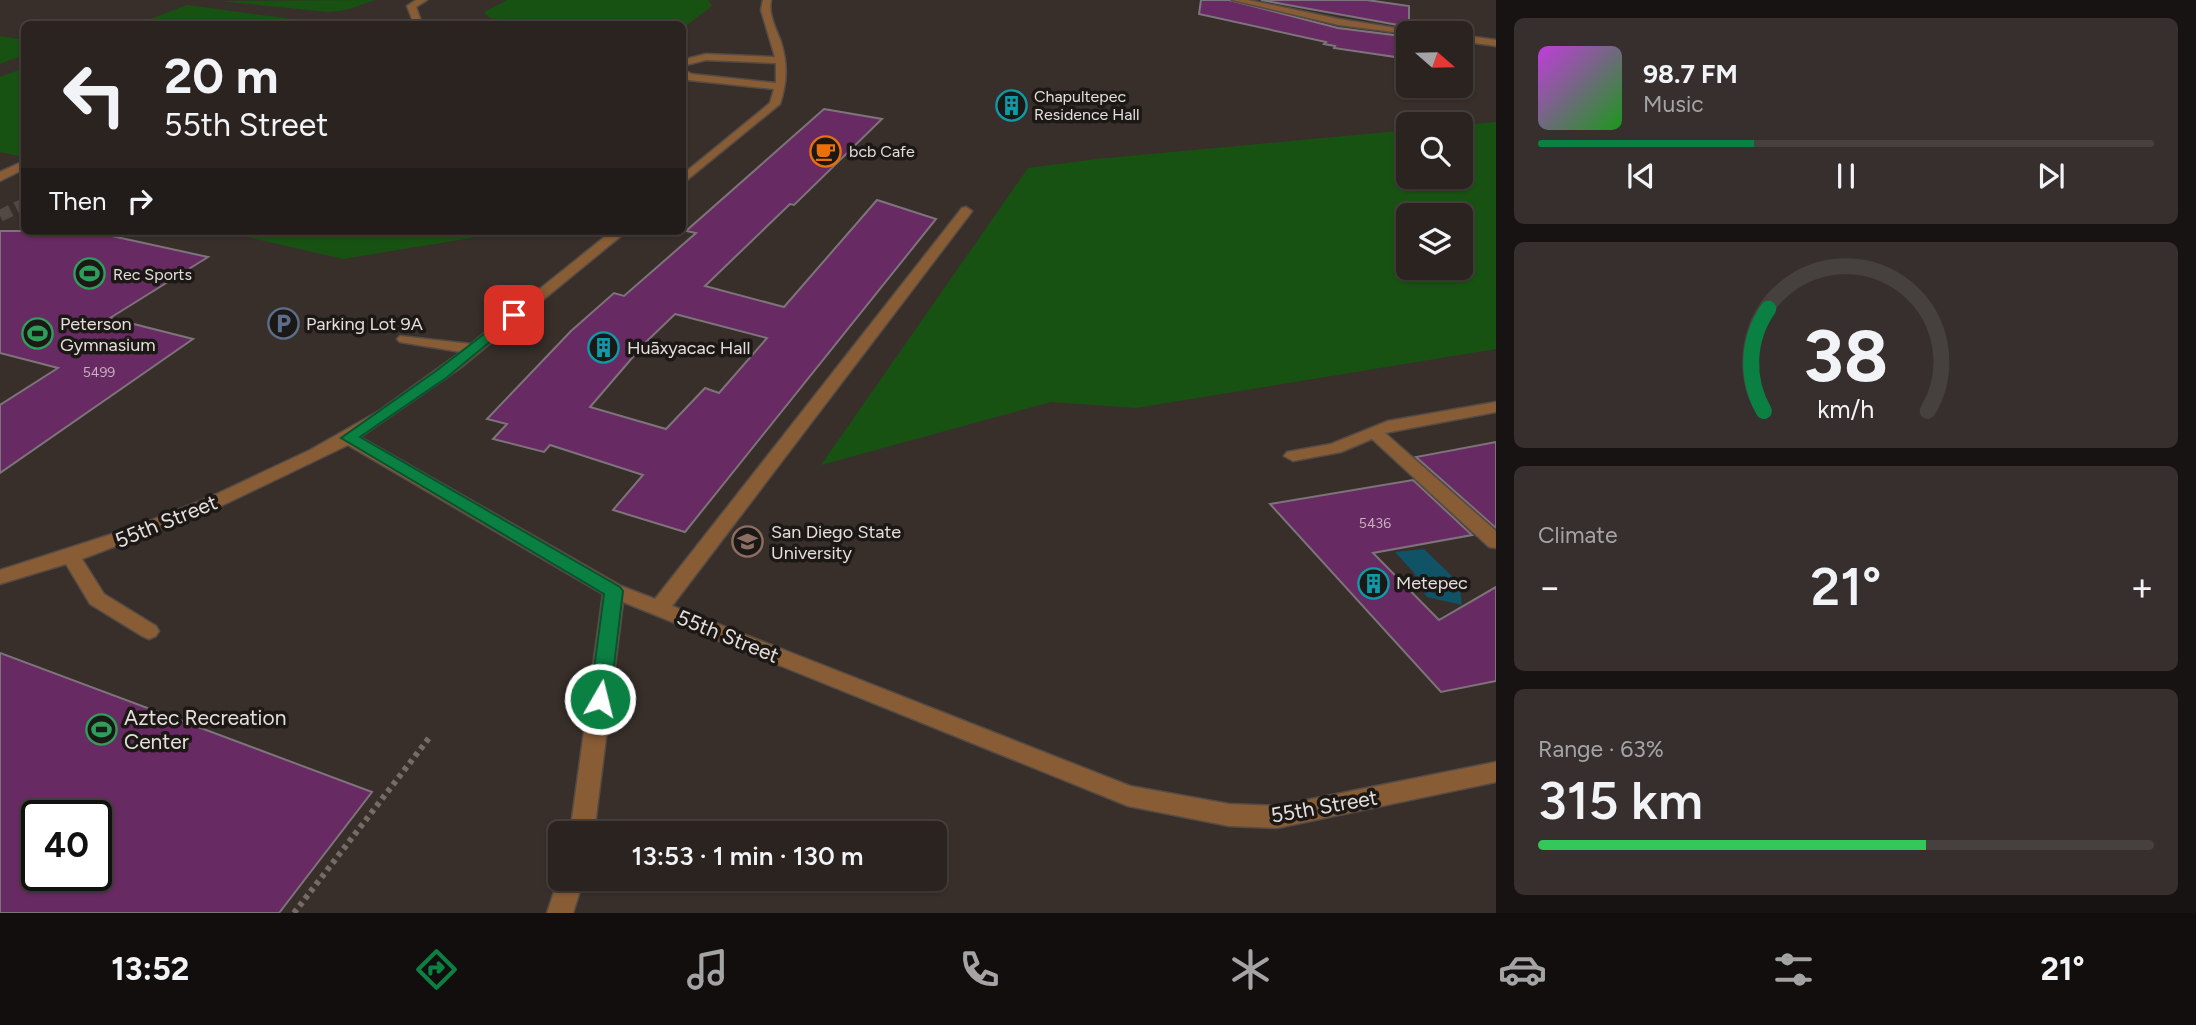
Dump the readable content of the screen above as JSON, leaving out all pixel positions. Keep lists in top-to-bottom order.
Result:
{
  "streets": {
    "street": ["55th Street"]
  },
  "places": {
    "building": ["Chapultepec Residence Hall", "Huāxyacac Hall", "Metepec"],
    "cafe": ["bcb Cafe"],
    "sports": ["Rec Sports", "Peterson Gymnasium", "Aztec Recreation Center"],
    "parking": ["Parking Lot 9A"],
    "school or university": ["San Diego State University"]
  },
  "house_numbers": ["5499", "5436"],
  "north": "right",
  "page": {
    "turn": ["20 m", "55th Street"],
    "song": ["98.7 FM", "Music"],
    "then": "Then",
    "tile": [
      "Climate",
      ["Range · 63%", "315 km"]
    ],
    "heat": ["−", "21°", "+"],
    "limit": "40",
    "trip": "13:53 · 1 min · 130 m",
    "tabs": ["13:52", "21°"],
    "gauge": ["38", "km/h"]
  }
}
